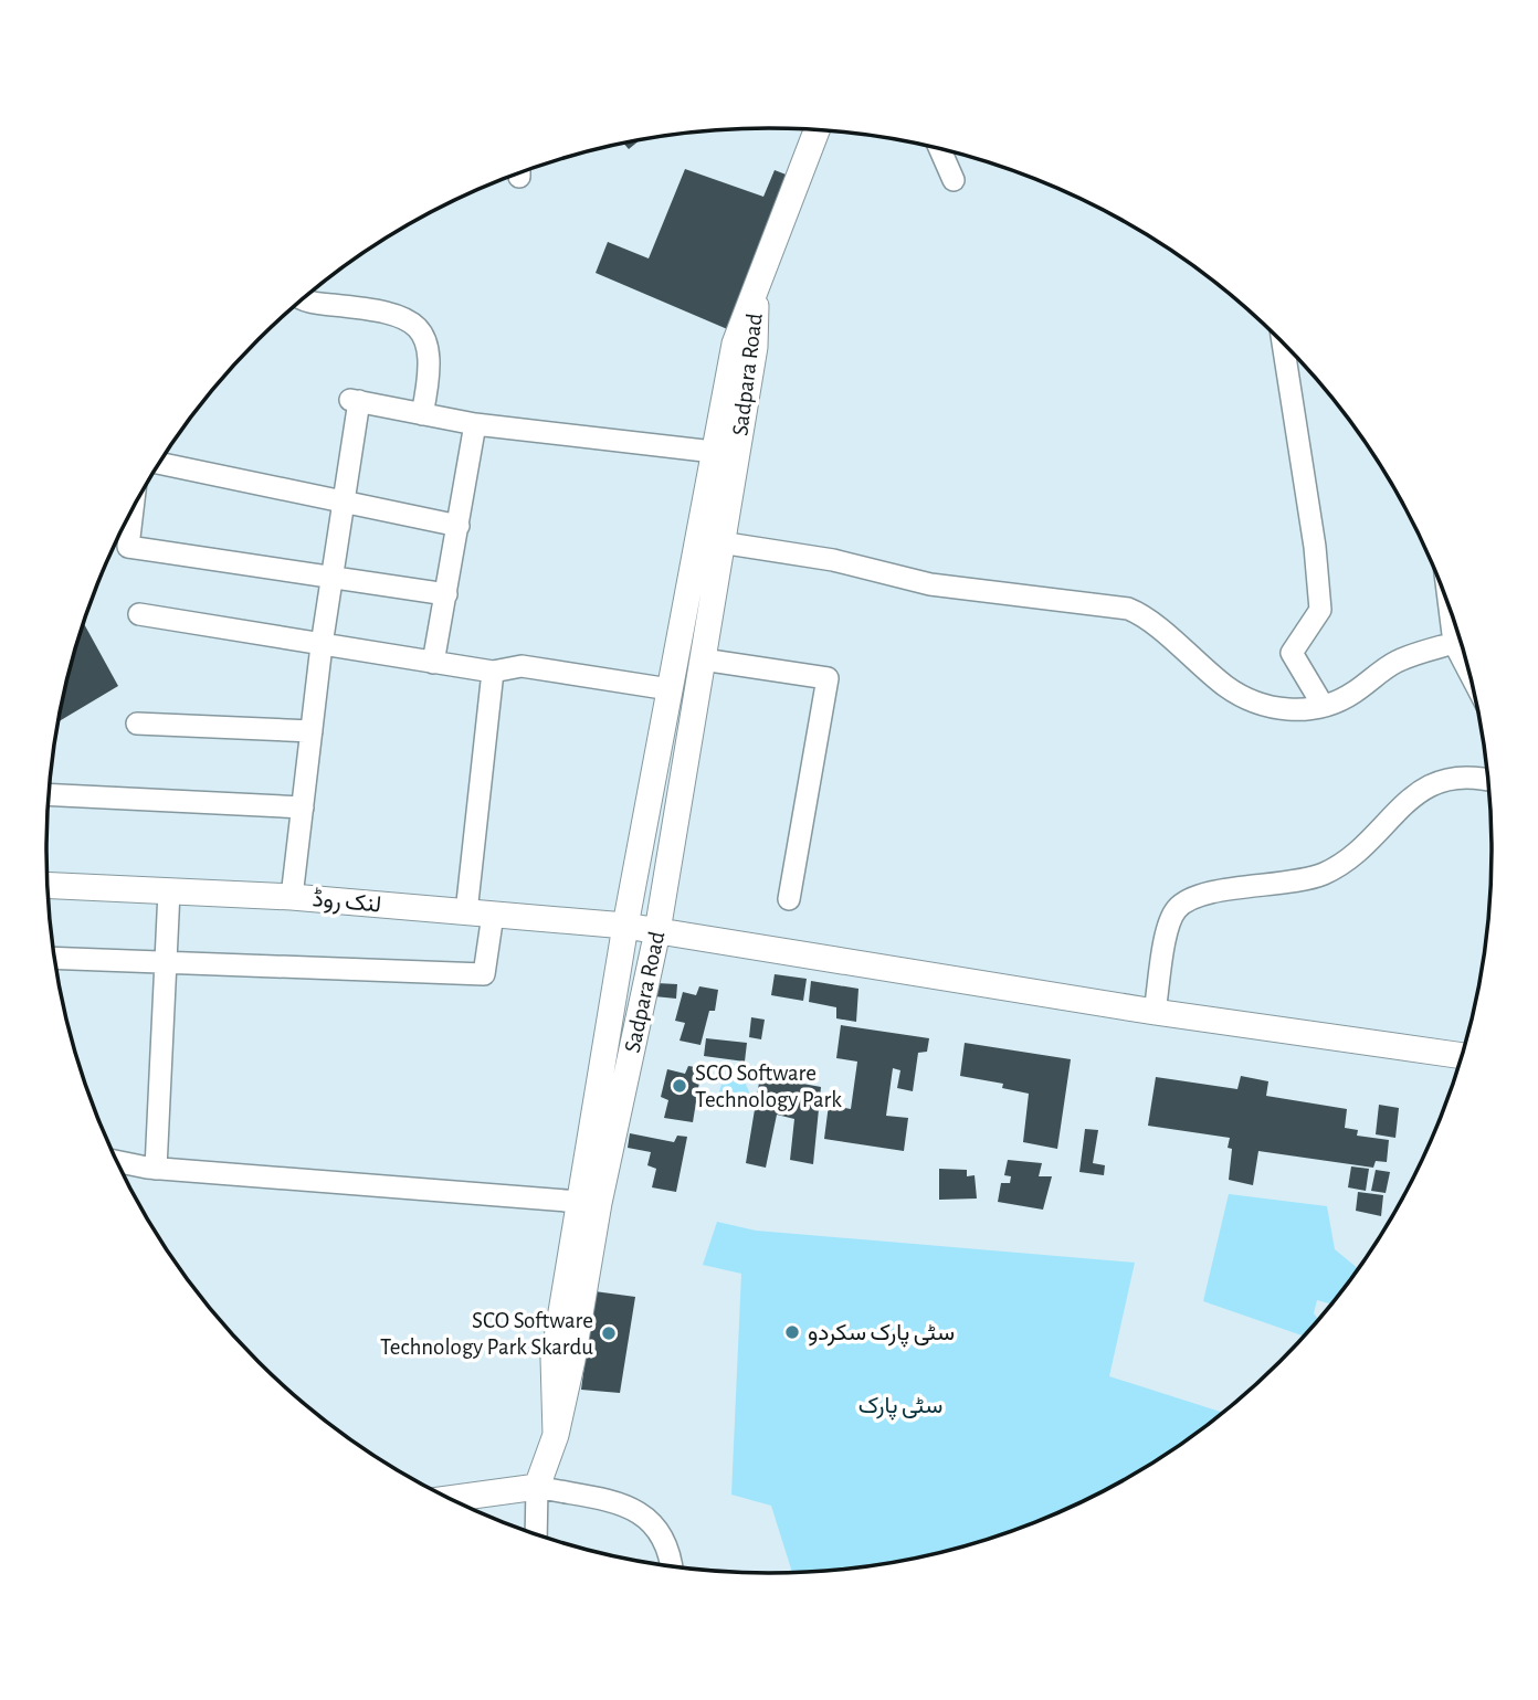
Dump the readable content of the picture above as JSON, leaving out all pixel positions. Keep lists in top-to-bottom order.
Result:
{
  "streets": {
    "main road": ["Sadpara Road", "لنک روڈ"]
  },
  "crossings": [
    ["Sadpara Road", "لنک روڈ"]
  ],
  "parks": ["سٹی پارک"],
  "places": ["SCO Software Technology Park", "سٹی پارک سکردو", "SCO Software Technology Park Skardu"]
}
